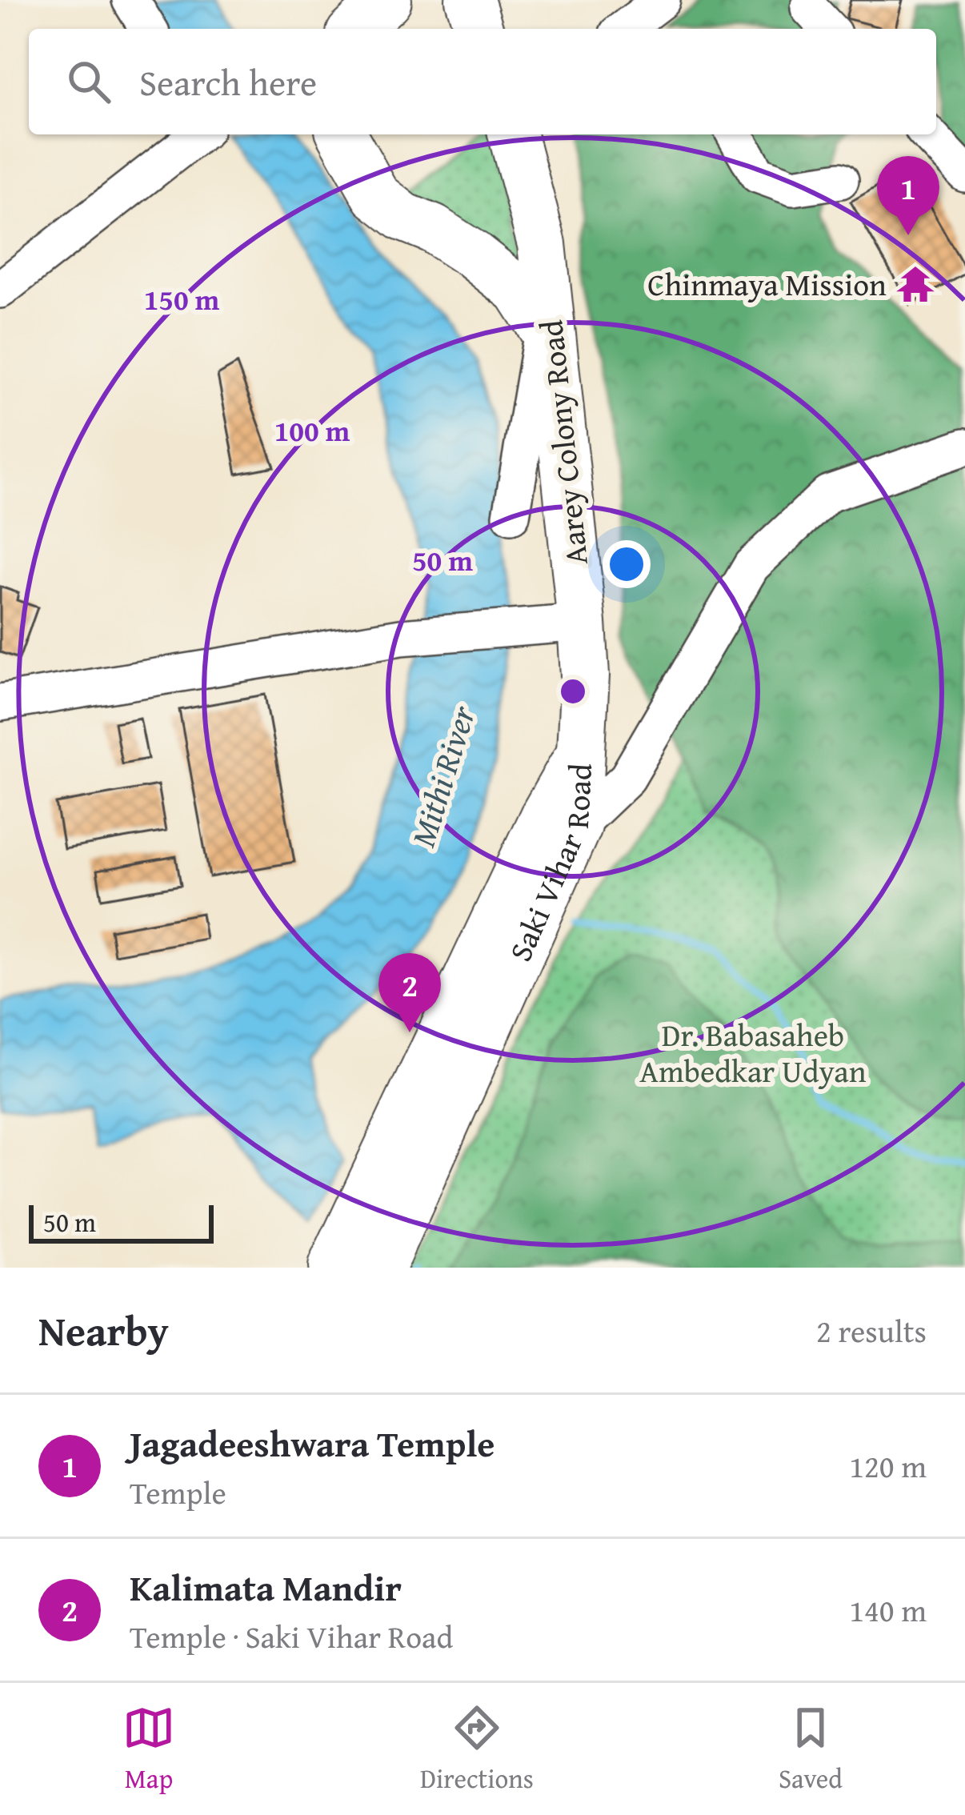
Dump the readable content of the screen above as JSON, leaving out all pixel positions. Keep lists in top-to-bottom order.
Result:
{
  "streets": {
    "main road": ["Aarey Colony Road", "Saki Vihar Road"]
  },
  "crossings": [
    ["Aarey Colony Road", "Saki Vihar Road"]
  ],
  "water": ["Mithi River"],
  "parks": ["Dr. Babasaheb Ambedkar Udyan"],
  "places": {
    "temple": ["Chinmaya Mission"]
  },
  "scale_bar": "50 m",
  "page": {
    "search": "Search here",
    "pins": ["1", "2"],
    "scale": "50 m",
    "heading": ["Nearby", "2 results"],
    "list": [
      {
        "mark": "1",
        "name": "Jagadeeshwara Temple",
        "note": "Temple",
        "value": "120 m"
      },
      {
        "mark": "2",
        "name": "Kalimata Mandir",
        "note": "Temple · Saki Vihar Road",
        "value": "140 m"
      }
    ],
    "nav": ["Map", "Directions", "Saved"]
  },
  "rings": ["150 m", "100 m", "50 m"]
}
